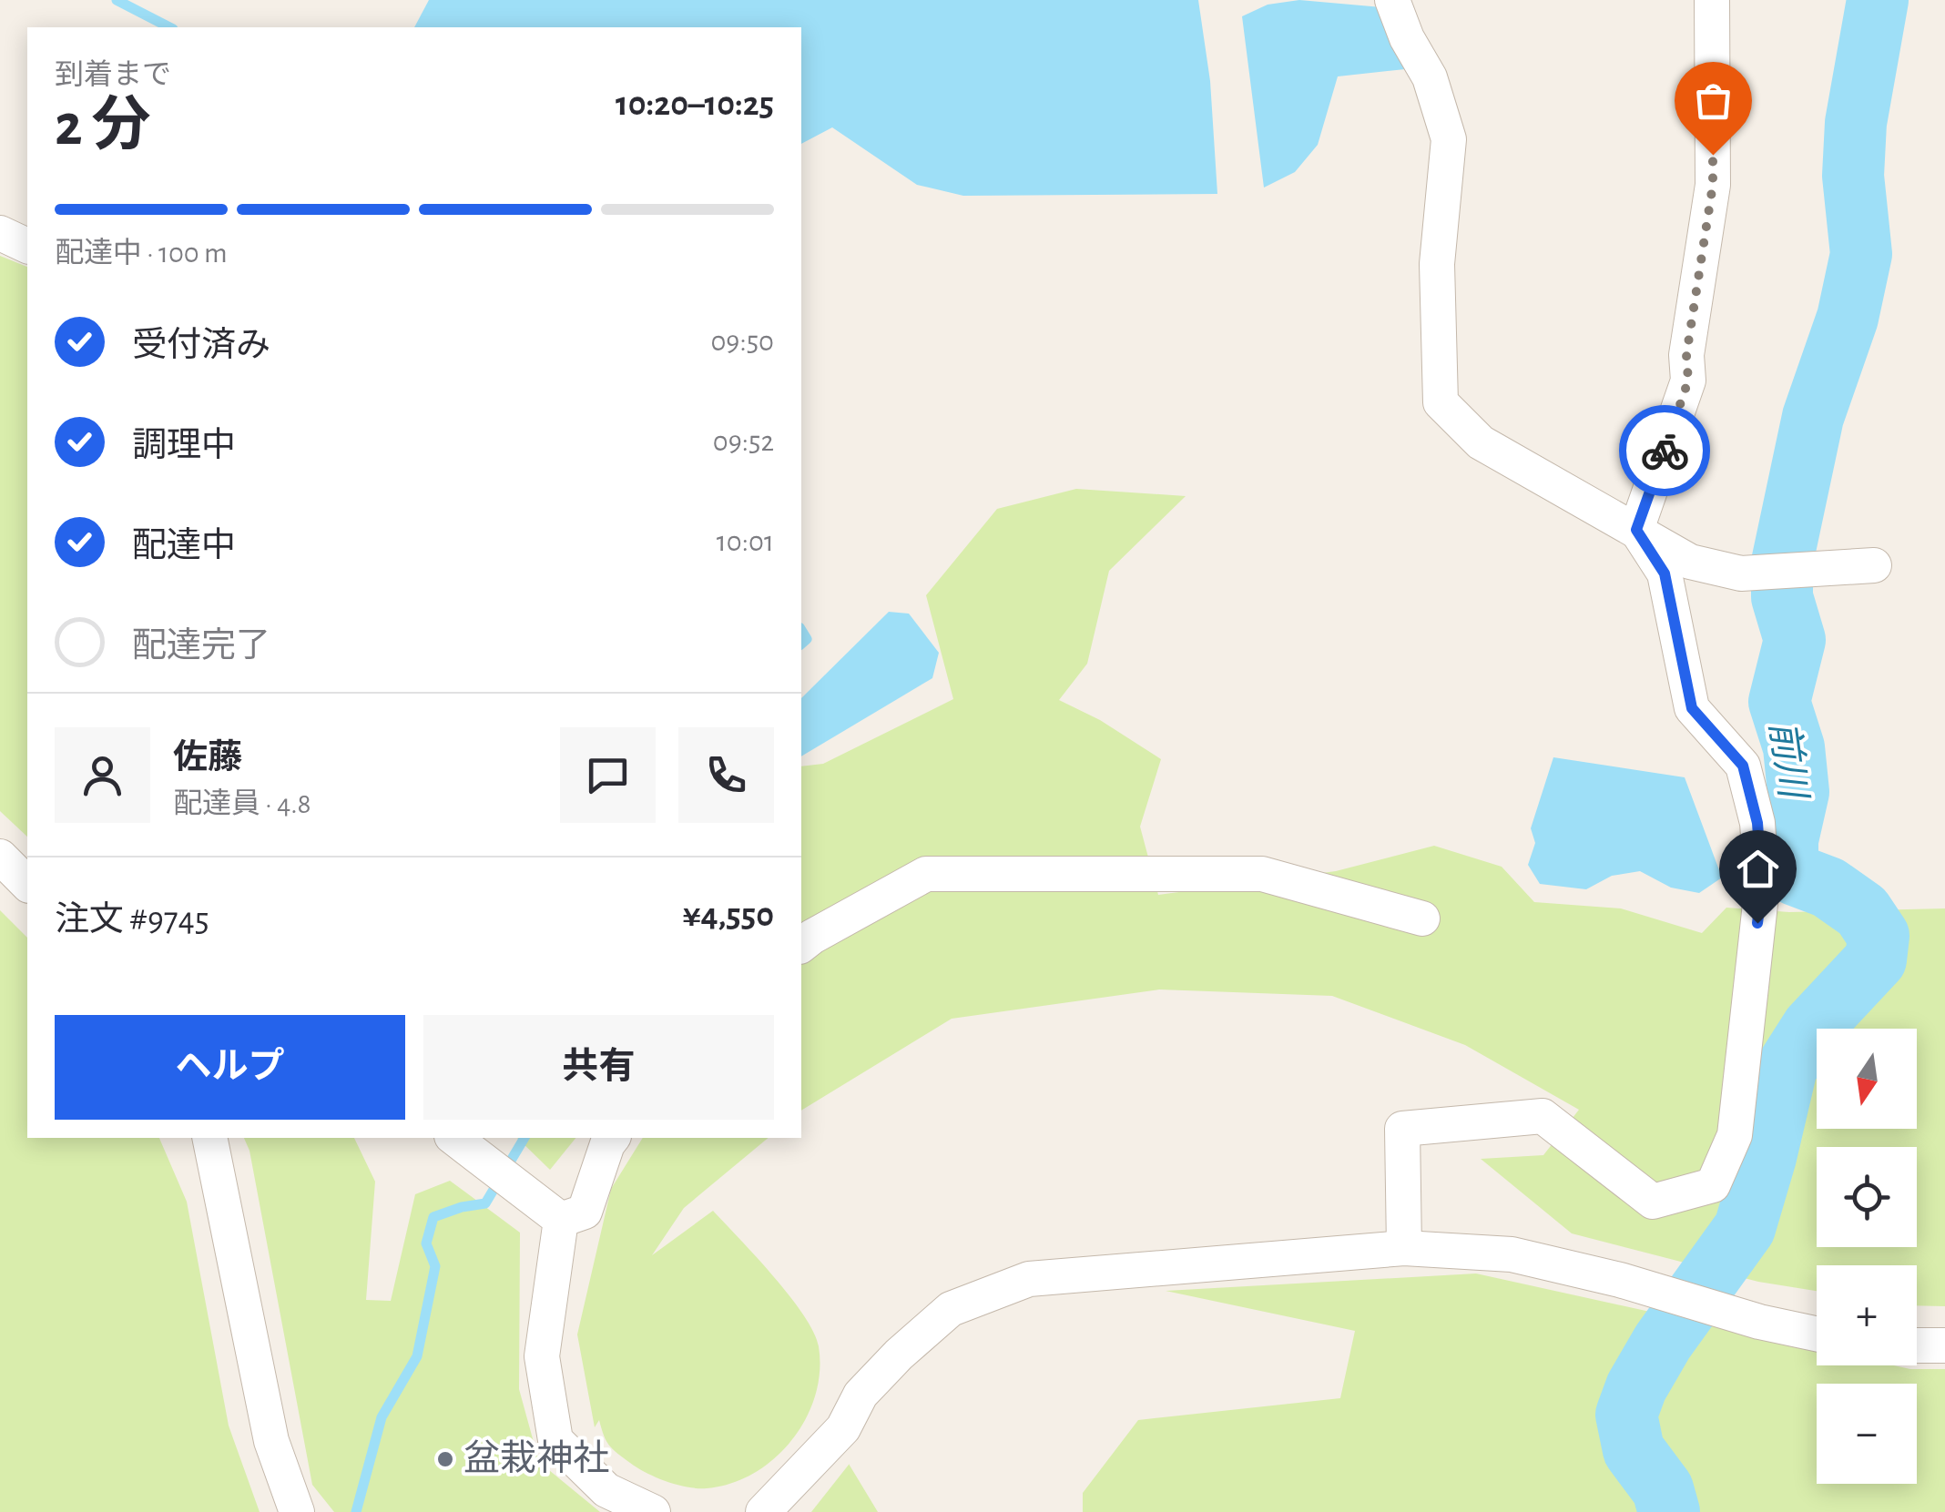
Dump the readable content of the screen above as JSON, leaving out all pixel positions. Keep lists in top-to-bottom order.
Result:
{
  "water": ["前川"],
  "places": ["盆栽神社"],
  "north": "bottom",
  "page": {
    "heading": ["2 分", "到着まで", "10:20–10:25"],
    "panel": [
      "佐藤",
      "配達員 · 4.8",
      "注文 #9745",
      "¥4,550"
    ],
    "bar": "配達中 · 100 m",
    "list": [
      ["受付済み", "09:50"],
      ["調理中", "09:52"],
      ["配達中", "10:01"],
      "配達完了"
    ],
    "buttons": ["ヘルプ", "共有"],
    "map_buttons": ["+", "−"]
  }
}
